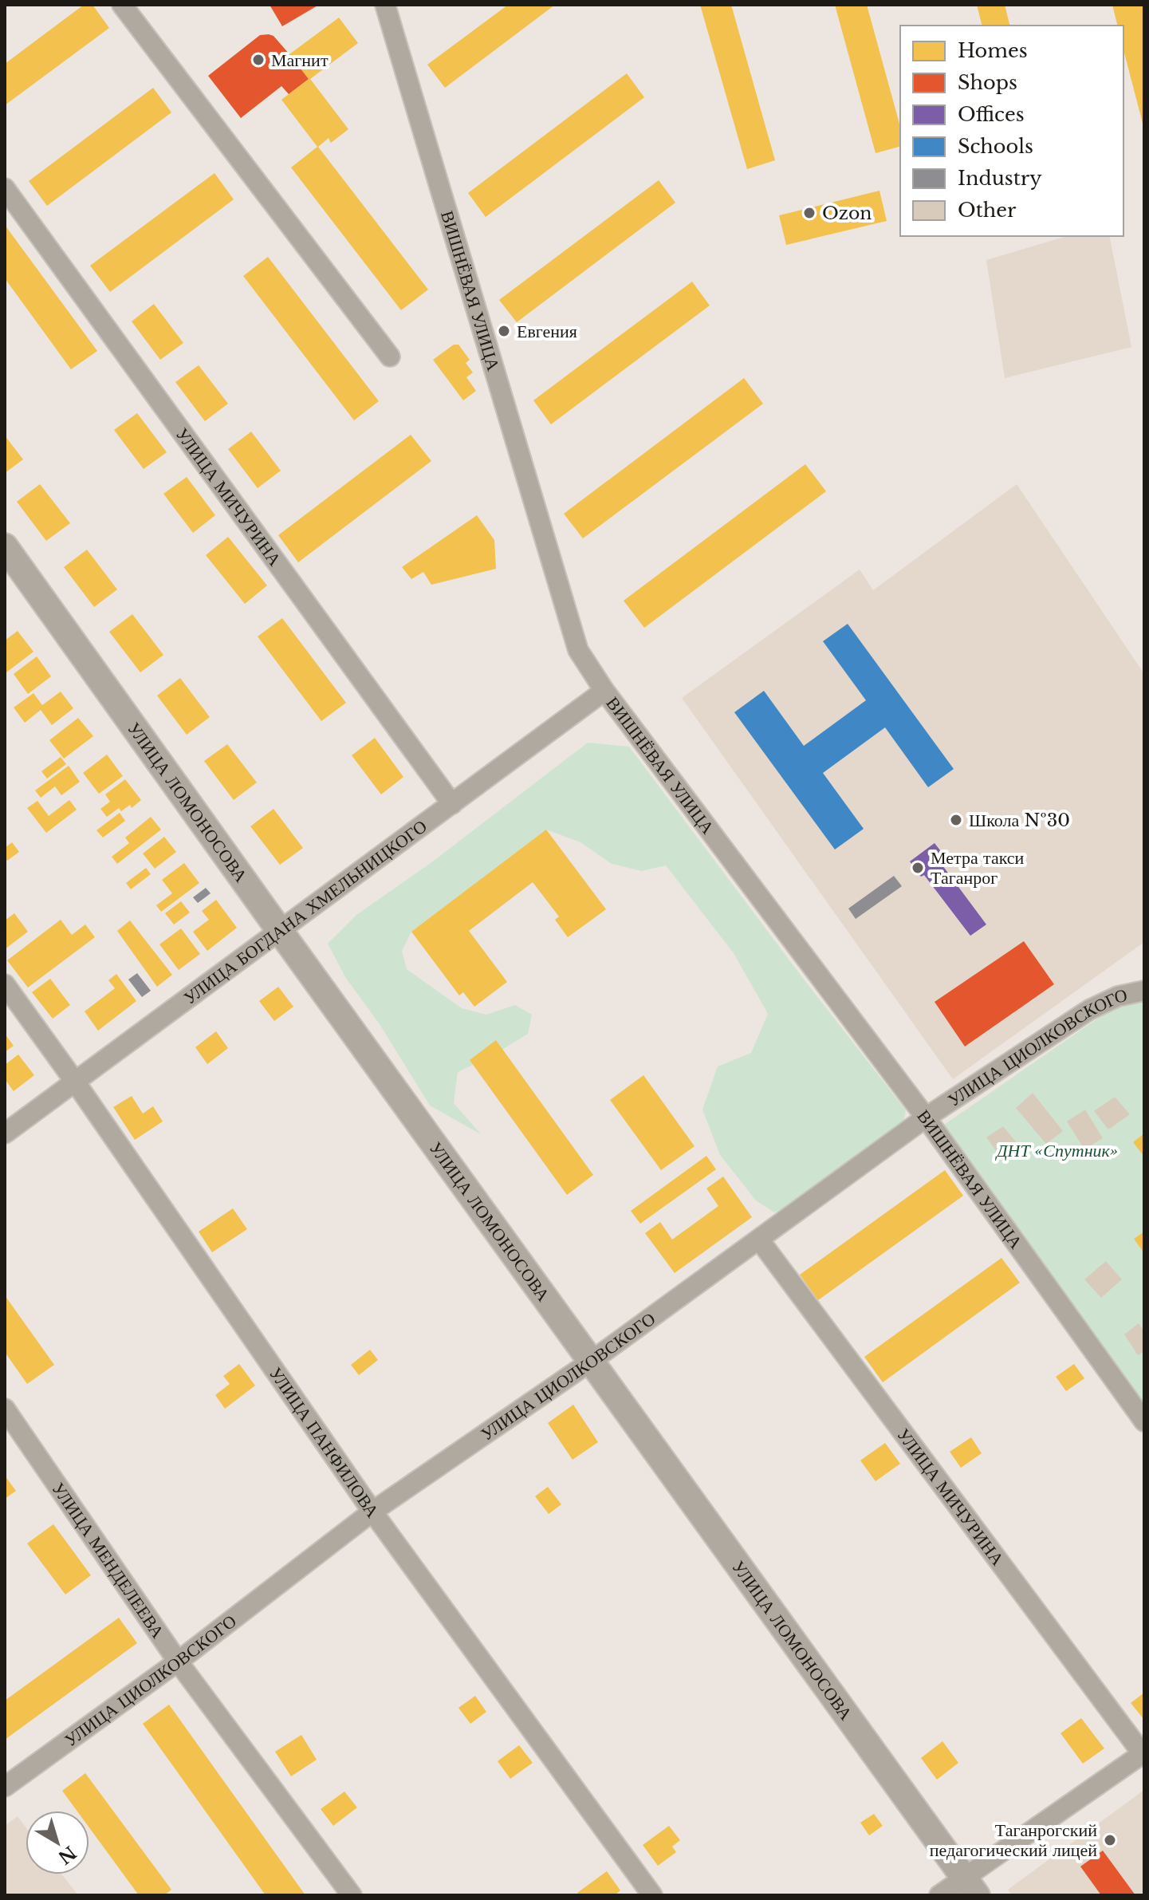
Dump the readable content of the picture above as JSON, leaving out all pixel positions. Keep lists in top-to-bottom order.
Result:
{
  "streets": {
    "street": [
      "ВИШНЁВАЯ УЛИЦА",
      "УЛИЦА МИЧУРИНА",
      "УЛИЦА ЛОМОНОСОВА",
      "УЛИЦА БОГДАНА ХМЕЛЬНИЦКОГО",
      "УЛИЦА ЦИОЛКОВСКОГО",
      "УЛИЦА ПАНФИЛОВА",
      "УЛИЦА МЕНДЕЛЕЕВА"
    ]
  },
  "crossings": [
    ["ВИШНЁВАЯ УЛИЦА", "УЛИЦА БОГДАНА ХМЕЛЬНИЦКОГО"],
    ["ВИШНЁВАЯ УЛИЦА", "УЛИЦА ЦИОЛКОВСКОГО"],
    ["УЛИЦА МИЧУРИНА", "УЛИЦА БОГДАНА ХМЕЛЬНИЦКОГО"],
    ["УЛИЦА МИЧУРИНА", "УЛИЦА ЦИОЛКОВСКОГО"],
    ["УЛИЦА ЛОМОНОСОВА", "УЛИЦА БОГДАНА ХМЕЛЬНИЦКОГО"],
    ["УЛИЦА ЛОМОНОСОВА", "УЛИЦА ЦИОЛКОВСКОГО"],
    ["УЛИЦА БОГДАНА ХМЕЛЬНИЦКОГО", "УЛИЦА ПАНФИЛОВА"],
    ["УЛИЦА ЦИОЛКОВСКОГО", "УЛИЦА ПАНФИЛОВА"],
    ["УЛИЦА ЦИОЛКОВСКОГО", "УЛИЦА МЕНДЕЛЕЕВА"]
  ],
  "parks": ["ДНТ «Спутник»"],
  "places": [
    "Магнит",
    "Ozon",
    "Евгения",
    "Школа №30",
    "Метра такси Таганрог",
    "Таганрогский педагогический лицей"
  ],
  "legend": [
    "Homes",
    "Shops",
    "Offices",
    "Schools",
    "Industry",
    "Other"
  ],
  "north": "bottom right"
}
